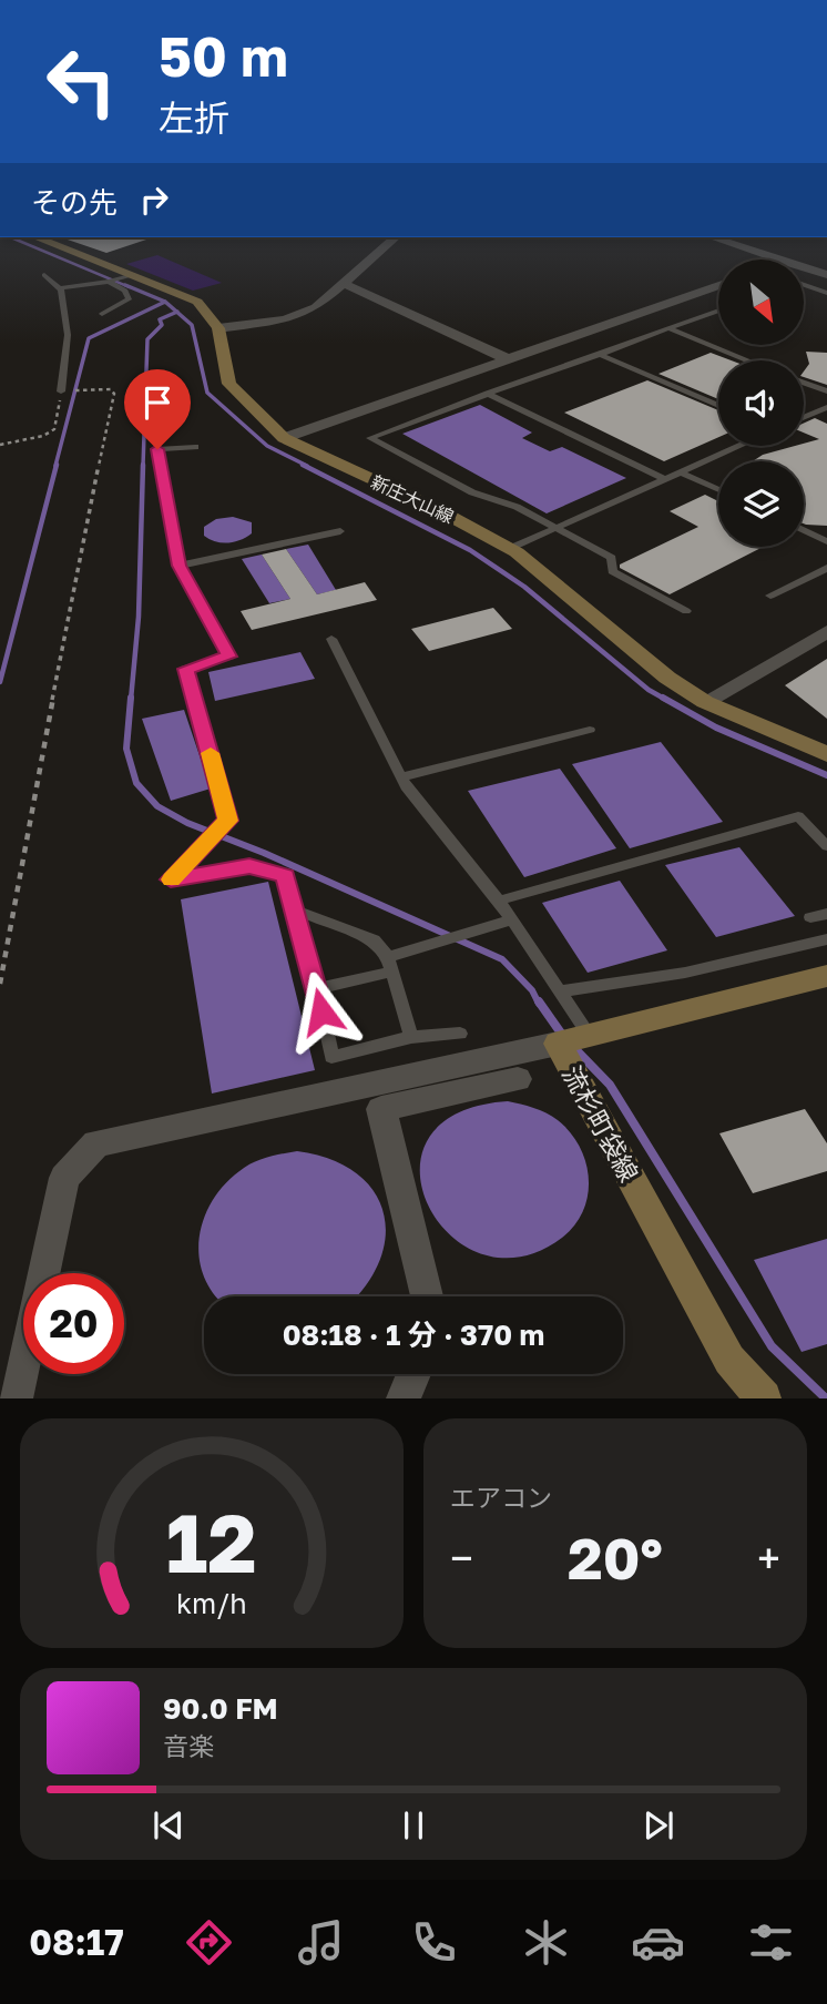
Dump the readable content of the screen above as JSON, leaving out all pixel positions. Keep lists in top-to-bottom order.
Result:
{
  "streets": {
    "main road": ["新庄大山線", "流杉町袋線"]
  },
  "north": "bottom right",
  "page": {
    "turn": ["50 m", "左折"],
    "then": "その先",
    "limit": "20",
    "trip": "08:18 · 1 分 · 370 m",
    "tile": "エアコン",
    "heat": ["−", "20°", "+"],
    "song": ["90.0 FM", "音楽"],
    "tabs": "08:17",
    "gauge": ["12", "km/h"]
  }
}
